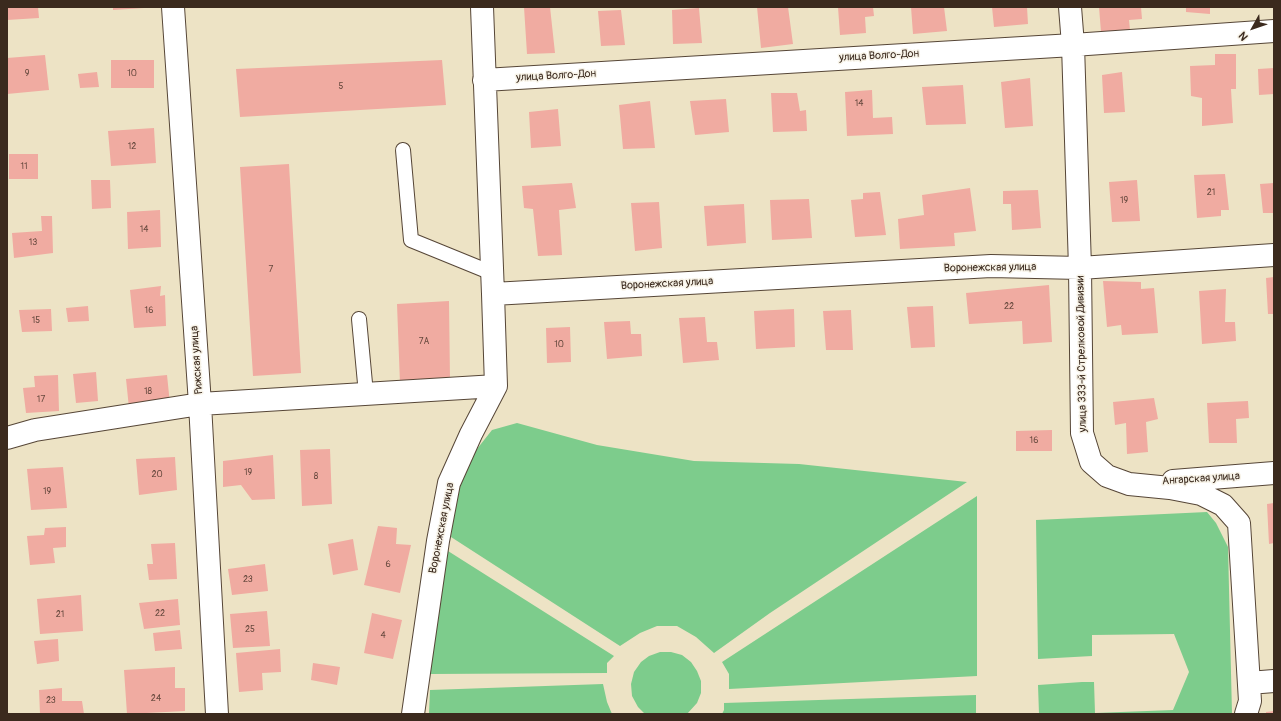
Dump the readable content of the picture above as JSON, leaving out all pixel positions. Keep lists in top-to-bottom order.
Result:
{
  "streets": {
    "street": [
      "улица Волго-Дон",
      "Воронежская улица",
      "улица 333-й Стрелковой Дивизии",
      "Рижская улица",
      "Ангарская улица"
    ]
  },
  "crossings": [
    ["улица Волго-Дон", "улица 333-й Стрелковой Дивизии"],
    ["Воронежская улица", "улица 333-й Стрелковой Дивизии"],
    ["улица 333-й Стрелковой Дивизии", "Ангарская улица"]
  ],
  "house_numbers": [
    "9",
    "10",
    "5",
    "14",
    "12",
    "11",
    "21",
    "19",
    "14",
    "13",
    "7",
    "22",
    "16",
    "15",
    "7А",
    "10",
    "18",
    "17",
    "16",
    "19",
    "20",
    "8",
    "19",
    "6",
    "23",
    "22",
    "21",
    "25",
    "4",
    "24",
    "23"
  ],
  "north": "bottom left"
}
